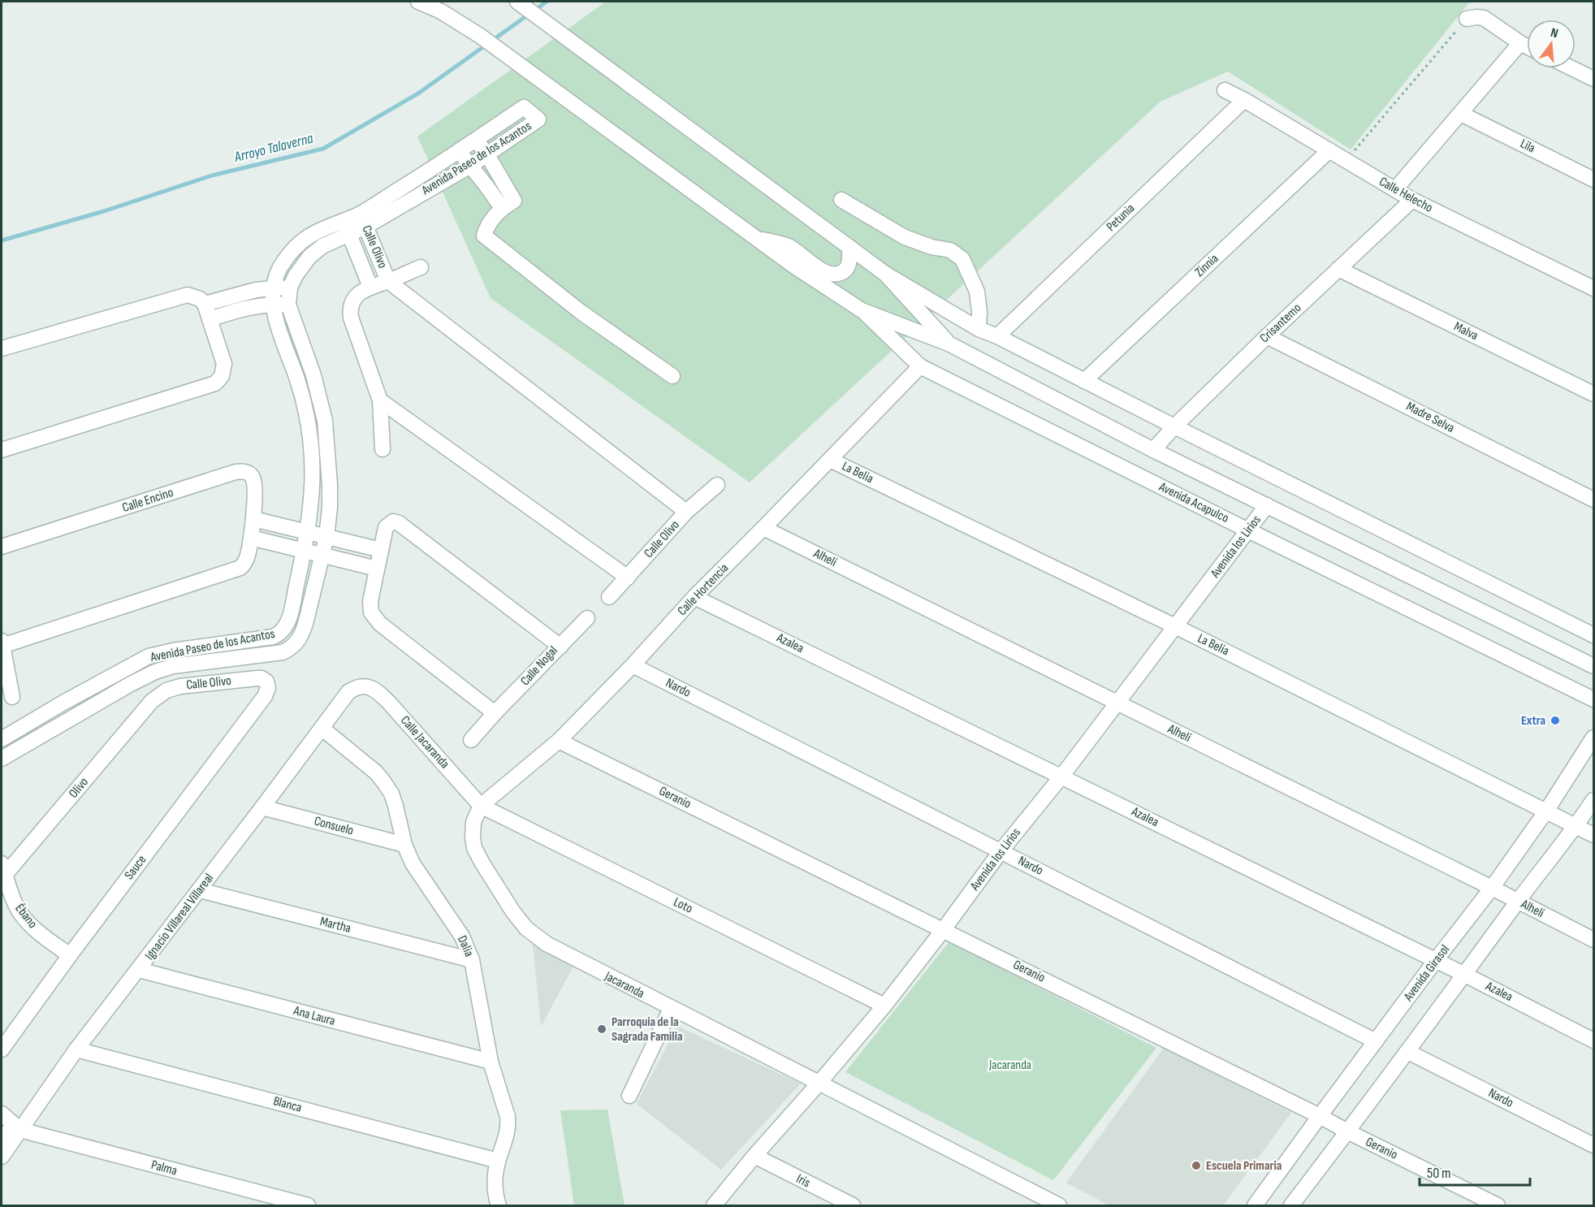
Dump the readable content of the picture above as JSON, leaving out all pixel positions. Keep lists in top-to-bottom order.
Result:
{
  "streets": {
    "street": [
      "Lila",
      "Avenida Paseo de los Acantos",
      "Calle Helecho",
      "Petunia",
      "Calle Olivo",
      "Zinnia",
      "Crisantemo",
      "Malva",
      "Madre Selva",
      "La Belia",
      "Calle Encino",
      "Avenida Acapulco",
      "Avenida los Lirios",
      "Alhelí",
      "Calle Hortencia",
      "Azalea",
      "Calle Nogal",
      "Nardo",
      "Calle Jacaranda",
      "Olivo",
      "Geranio",
      "Consuelo",
      "Sauce",
      "Loto",
      "Ébano",
      "Ignacio Villareal Villareal",
      "Martha",
      "Dalia",
      "Avenida Girasol",
      "Jacaranda",
      "Ana Laura",
      "Blanca",
      "Palma",
      "Iris"
    ]
  },
  "crossings": [
    ["Avenida Paseo de los Acantos", "Calle Olivo"],
    ["Calle Helecho", "Petunia"],
    ["Calle Helecho", "Zinnia"],
    ["Calle Helecho", "Crisantemo"],
    ["Calle Olivo", "Olivo"],
    ["Calle Olivo", "Sauce"],
    ["Crisantemo", "Malva"],
    ["Crisantemo", "Madre Selva"],
    ["La Belia", "Avenida los Lirios"],
    ["La Belia", "Calle Hortencia"],
    ["La Belia", "Avenida Girasol"],
    ["Avenida Acapulco", "Avenida los Lirios"],
    ["Avenida Acapulco", "Calle Hortencia"],
    ["Avenida los Lirios", "Alhelí"],
    ["Avenida los Lirios", "Azalea"],
    ["Avenida los Lirios", "Nardo"],
    ["Avenida los Lirios", "Geranio"],
    ["Avenida los Lirios", "Loto"],
    ["Avenida los Lirios", "Jacaranda"],
    ["Avenida los Lirios", "Iris"],
    ["Alhelí", "Calle Hortencia"],
    ["Alhelí", "Avenida Girasol"],
    ["Calle Hortencia", "Azalea"],
    ["Calle Hortencia", "Nardo"],
    ["Calle Hortencia", "Calle Jacaranda"],
    ["Calle Hortencia", "Geranio"],
    ["Calle Hortencia", "Loto"],
    ["Calle Hortencia", "Jacaranda"],
    ["Azalea", "Avenida Girasol"],
    ["Nardo", "Avenida Girasol"],
    ["Calle Jacaranda", "Loto"],
    ["Calle Jacaranda", "Ignacio Villareal Villareal"],
    ["Calle Jacaranda", "Jacaranda"],
    ["Olivo", "Ébano"],
    ["Geranio", "Avenida Girasol"],
    ["Consuelo", "Ignacio Villareal Villareal"],
    ["Consuelo", "Dalia"],
    ["Sauce", "Ébano"],
    ["Loto", "Jacaranda"],
    ["Ignacio Villareal Villareal", "Martha"],
    ["Ignacio Villareal Villareal", "Dalia"],
    ["Ignacio Villareal Villareal", "Ana Laura"],
    ["Ignacio Villareal Villareal", "Blanca"],
    ["Ignacio Villareal Villareal", "Palma"],
    ["Martha", "Dalia"],
    ["Dalia", "Ana Laura"],
    ["Dalia", "Blanca"]
  ],
  "water": ["Arroyo Talaverna"],
  "parks": ["Jacaranda"],
  "places": ["Extra", "Parroquia de la Sagrada Familia", "Escuela Primaria"],
  "scale_bar": "50 m",
  "north": "top"
}
